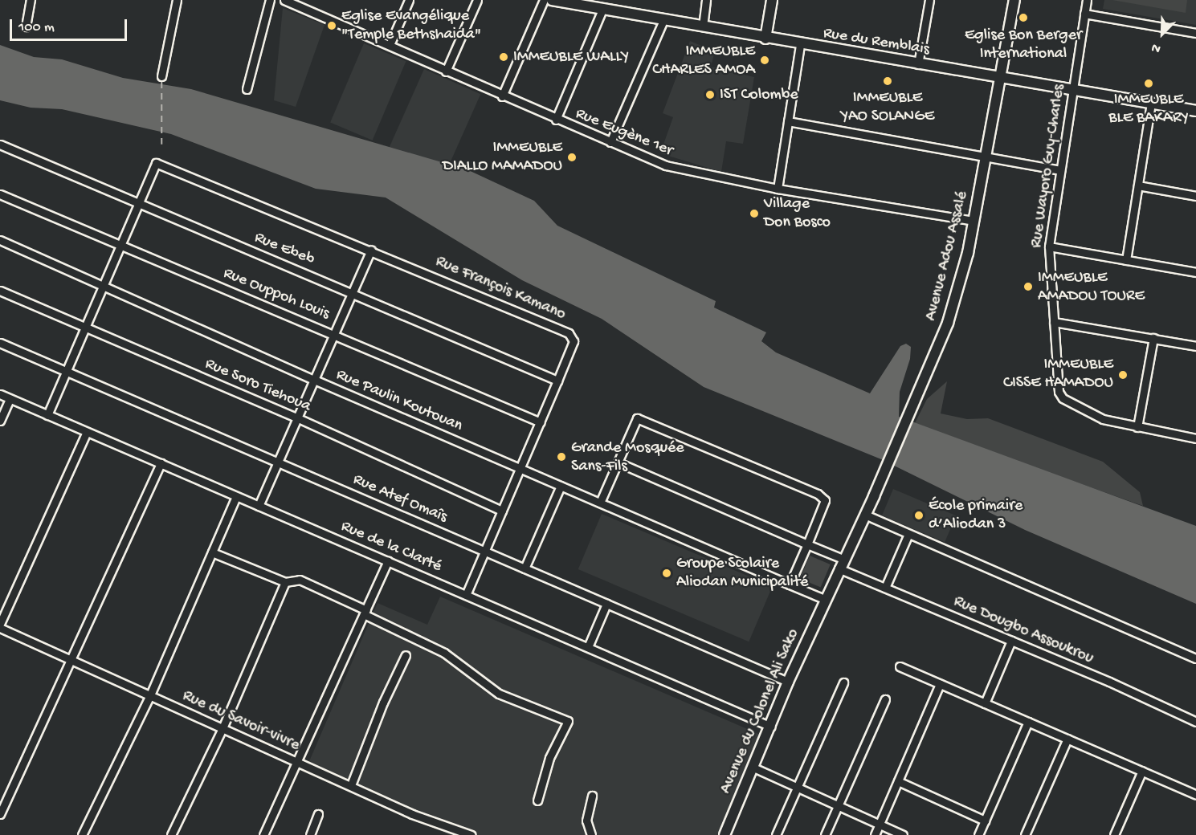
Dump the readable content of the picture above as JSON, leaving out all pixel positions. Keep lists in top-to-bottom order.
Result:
{
  "streets": {
    "street": [
      "Rue du Remblais",
      "Rue Eugène 1er",
      "Rue Wayoro Guy-Charles",
      "Rue Ebeb",
      "Avenue Adou Assalé",
      "Rue François Kamano",
      "Rue Ouppoh Louis",
      "Rue Soro Tiehoua",
      "Rue Paulin Koutouan",
      "Rue Atef Omaîs",
      "Rue de la Clarté",
      "Rue Dougbo Assoukrou",
      "Avenue du Colonel Ali Sako",
      "Rue du Savoir-vivre"
    ]
  },
  "crossings": [
    ["Rue du Remblais", "Rue Wayoro Guy-Charles"],
    ["Rue du Remblais", "Avenue Adou Assalé"],
    ["Rue Eugène 1er", "Avenue Adou Assalé"],
    ["Rue Ebeb", "Rue François Kamano"],
    ["Avenue Adou Assalé", "Rue Dougbo Assoukrou"],
    ["Avenue Adou Assalé", "Avenue du Colonel Ali Sako"],
    ["Rue François Kamano", "Rue Ouppoh Louis"],
    ["Rue François Kamano", "Rue Soro Tiehoua"],
    ["Rue François Kamano", "Rue Paulin Koutouan"],
    ["Rue François Kamano", "Rue Atef Omaîs"],
    ["Rue François Kamano", "Rue de la Clarté"],
    ["Rue Paulin Koutouan", "Avenue du Colonel Ali Sako"],
    ["Rue Atef Omaîs", "Avenue du Colonel Ali Sako"],
    ["Rue de la Clarté", "Avenue du Colonel Ali Sako"],
    ["Rue Dougbo Assoukrou", "Avenue du Colonel Ali Sako"]
  ],
  "places": [
    "Eglise Bon Berger International",
    "Eglise Evangélique \"Temple Bethshaida\"",
    "IMMEUBLE WALLY",
    "IMMEUBLE CHARLES AMOA",
    "IMMEUBLE YAO SOLANGE",
    "IMMEUBLE BLE BAKARY",
    "IST Colombe",
    "IMMEUBLE DIALLO MAMADOU",
    "Village Don Bosco",
    "IMMEUBLE AMADOU TOURE",
    "IMMEUBLE CISSE HAMADOU",
    "Grande Mosquée Sans-Fils",
    "École primaire d’Aliodan 3",
    "Groupe Scolaire Aliodan Municipalité"
  ],
  "scale_bar": "100 m",
  "north": "bottom left"
}
